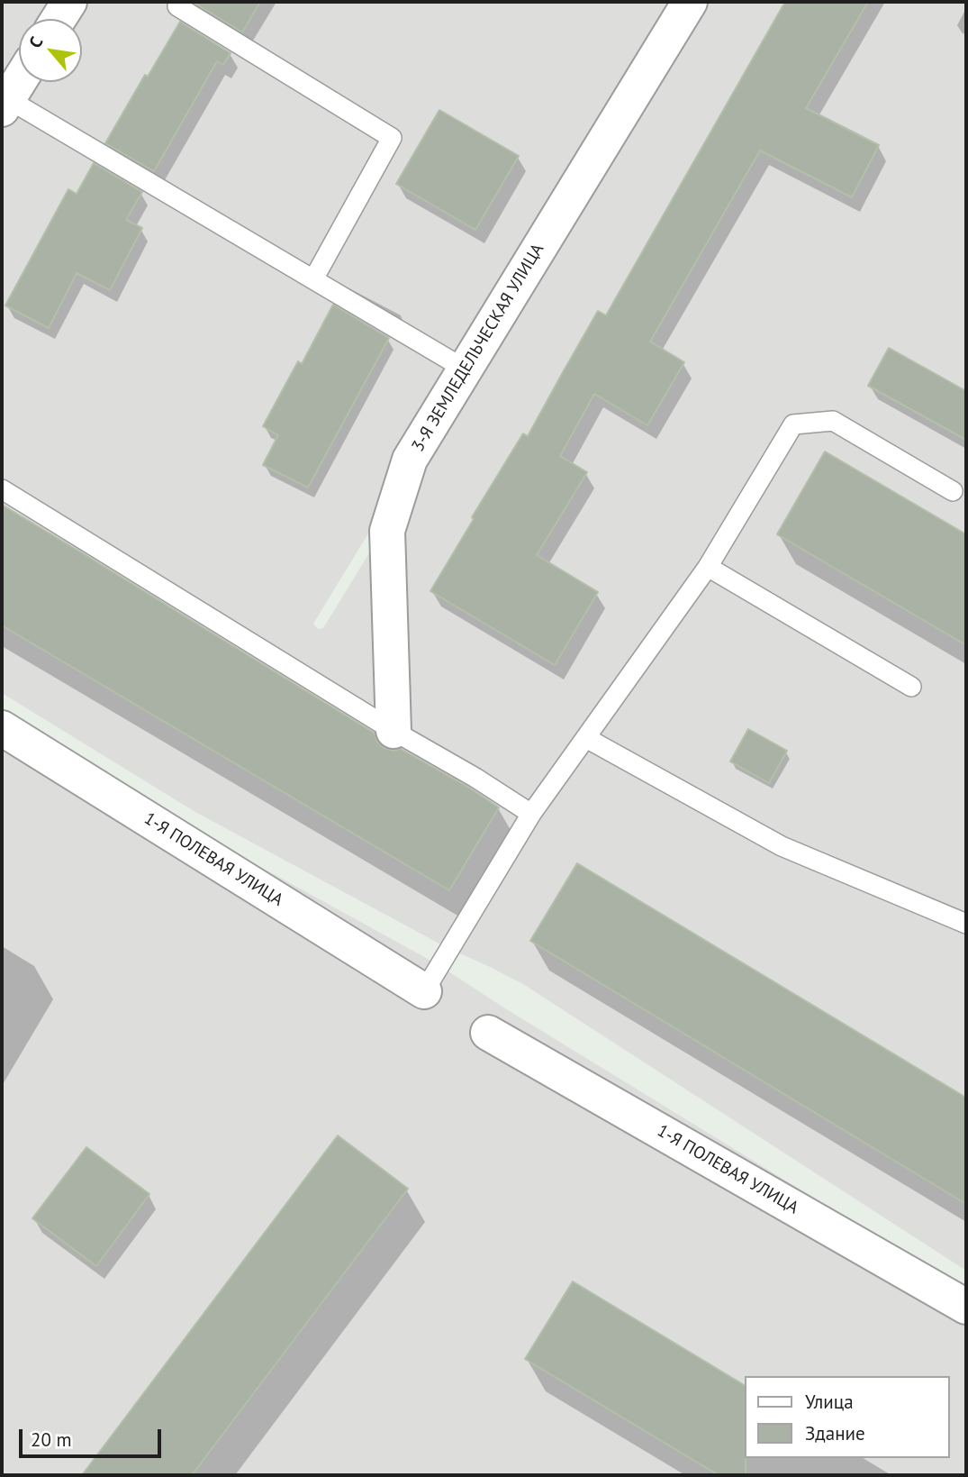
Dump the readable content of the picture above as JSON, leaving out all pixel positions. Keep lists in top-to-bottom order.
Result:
{
  "streets": {
    "street": ["3-Я ЗЕМЛЕДЕЛЬЧЕСКАЯ УЛИЦА", "1-Я ПОЛЕВАЯ УЛИЦА"]
  },
  "legend": ["Улица", "Здание"],
  "scale_bar": "20 m",
  "north": "top left"
}
